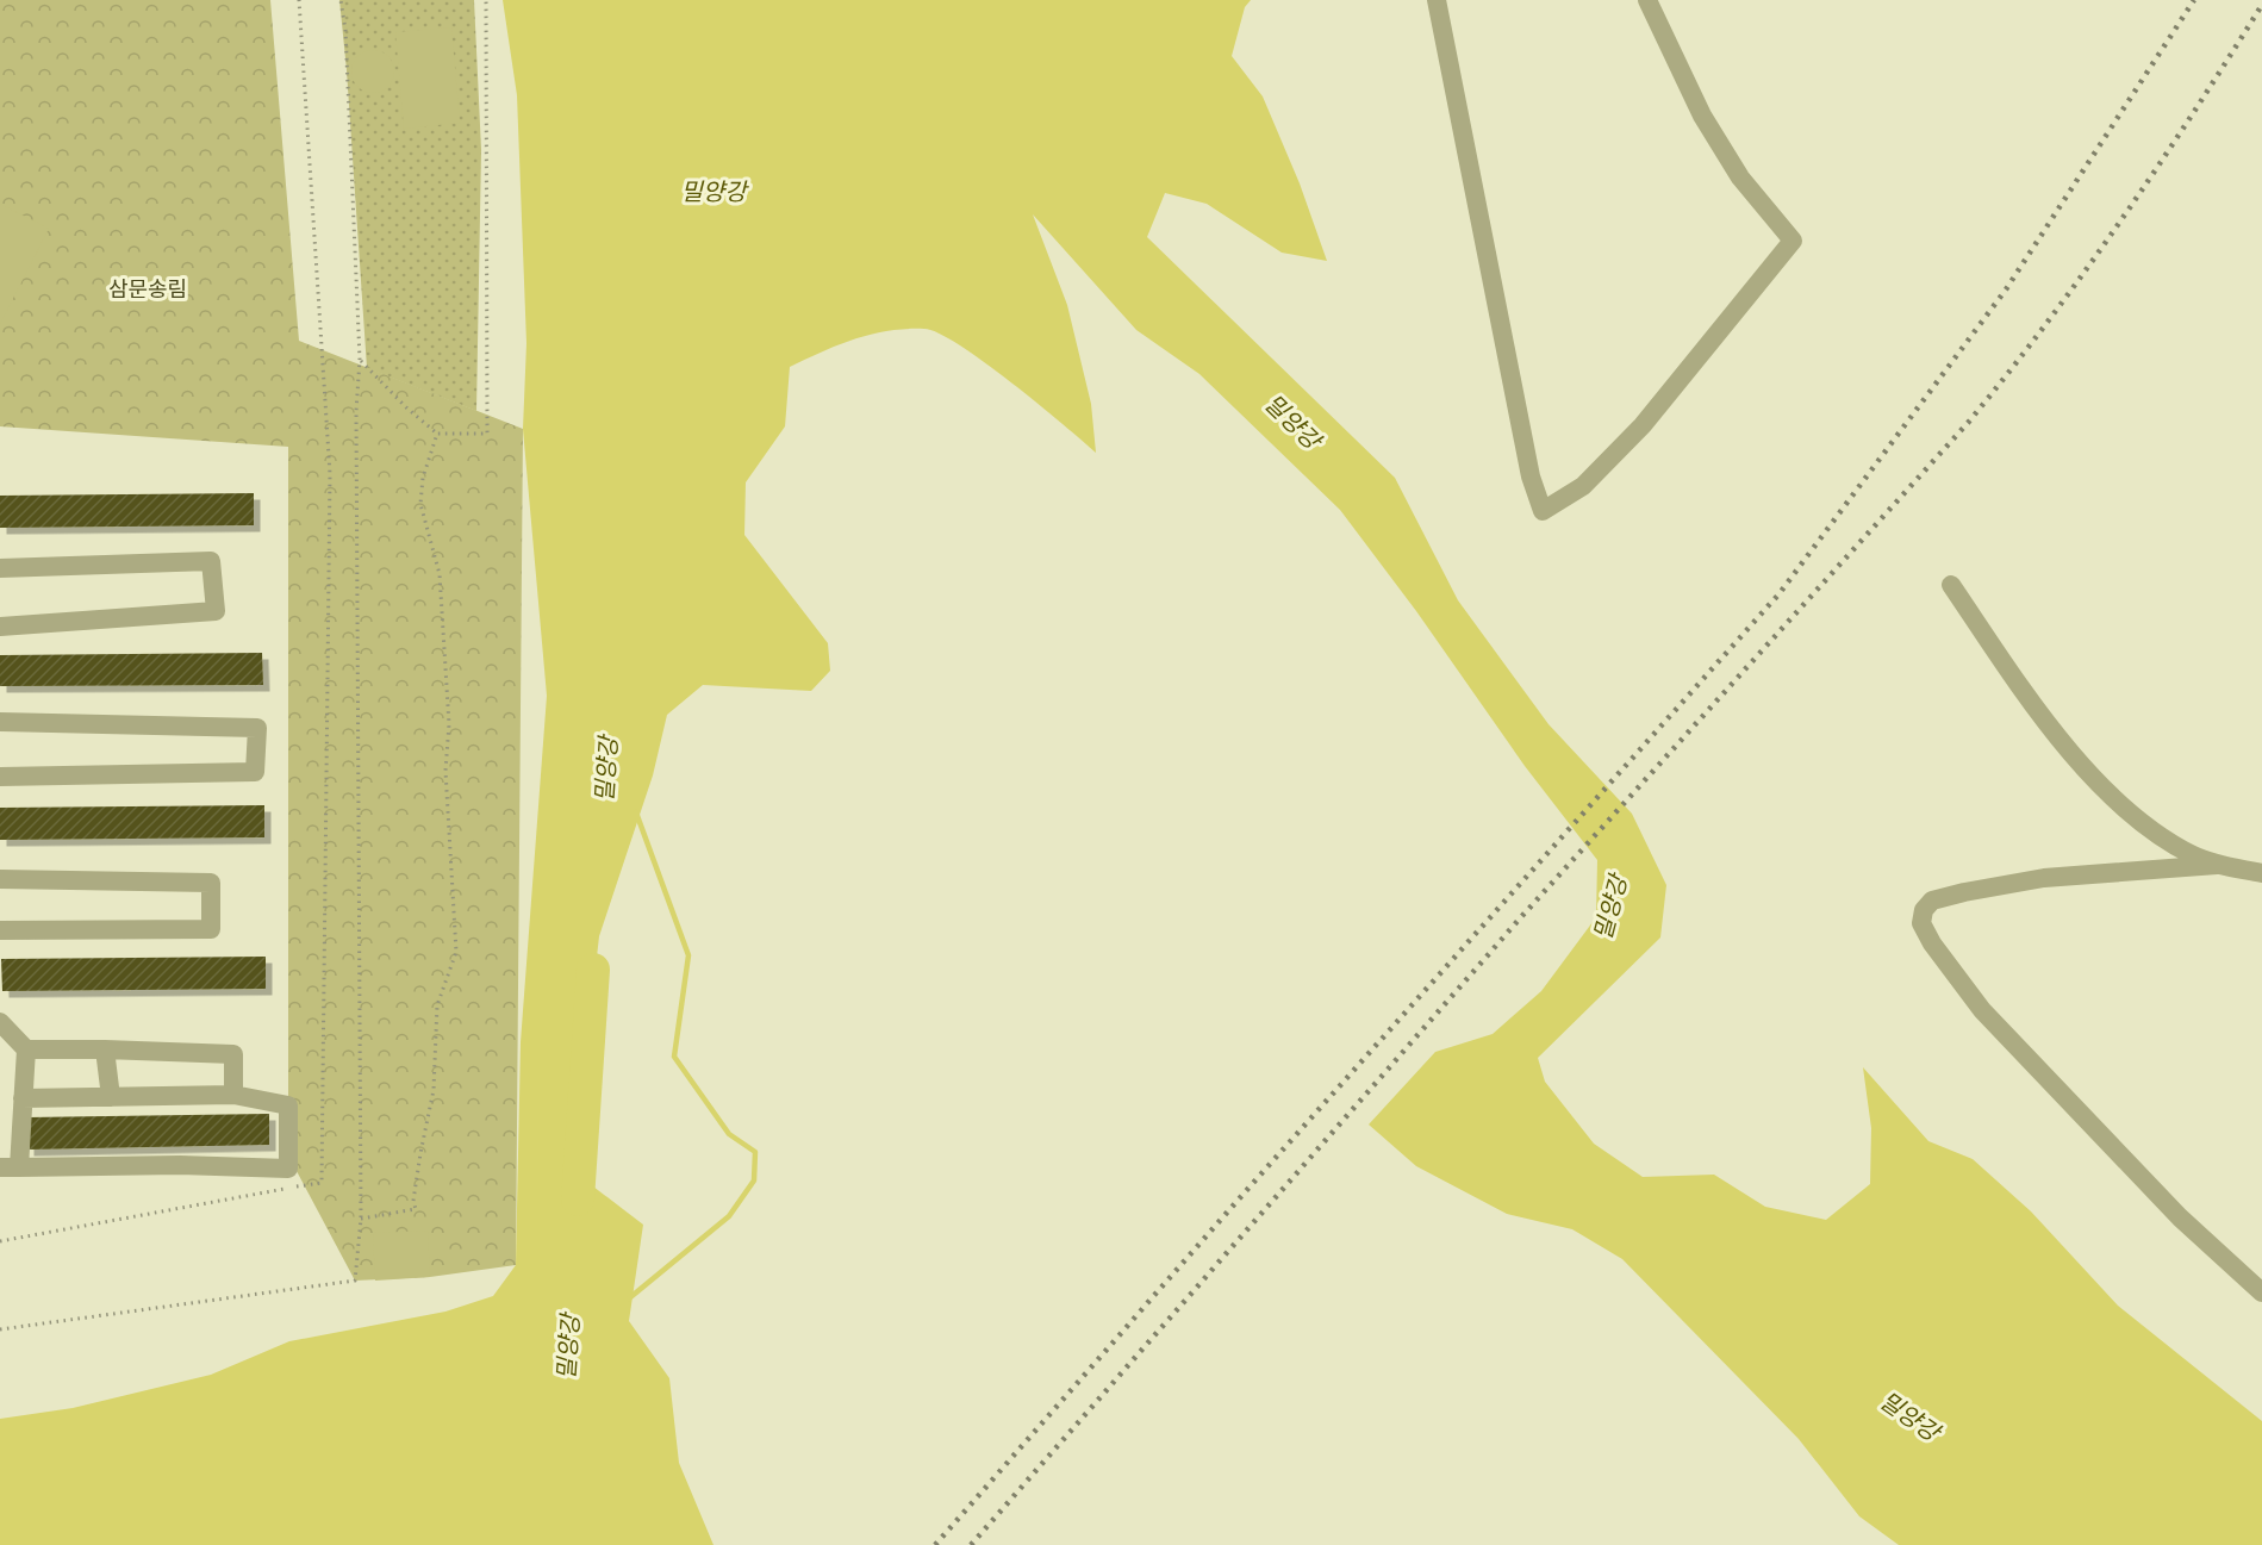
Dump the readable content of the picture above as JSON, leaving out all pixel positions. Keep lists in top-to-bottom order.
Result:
{
  "water": ["밀양강"],
  "parks": ["삼문송림"]
}
